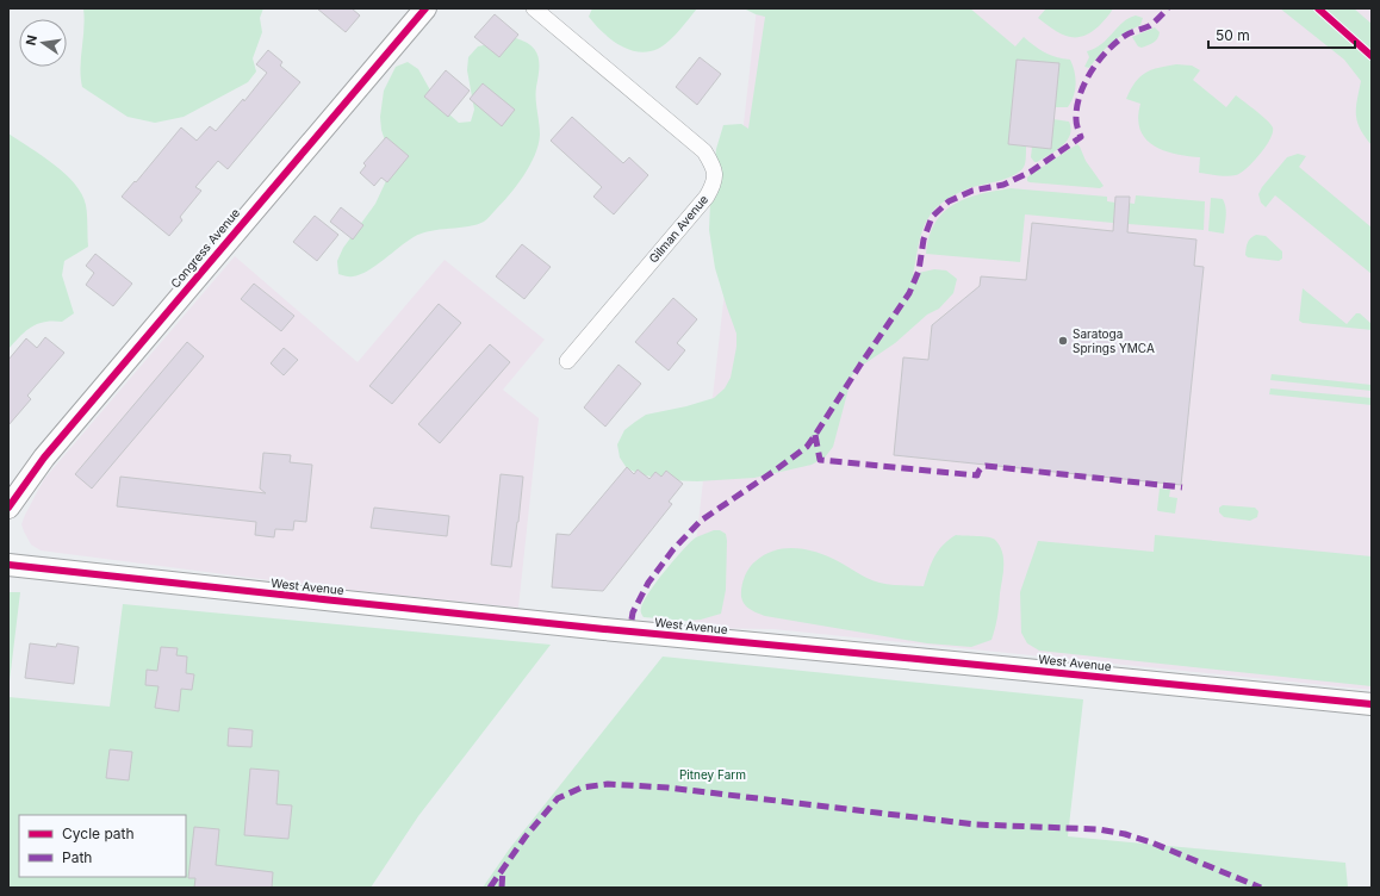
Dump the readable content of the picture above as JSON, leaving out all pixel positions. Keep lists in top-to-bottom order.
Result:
{
  "streets": {
    "street": ["Gilman Avenue", "Congress Avenue", "West Avenue"]
  },
  "parks": ["Pitney Farm"],
  "places": ["Saratoga Springs YMCA"],
  "legend": ["Cycle path", "Path"],
  "scale_bar": "50 m",
  "north": "left"
}
